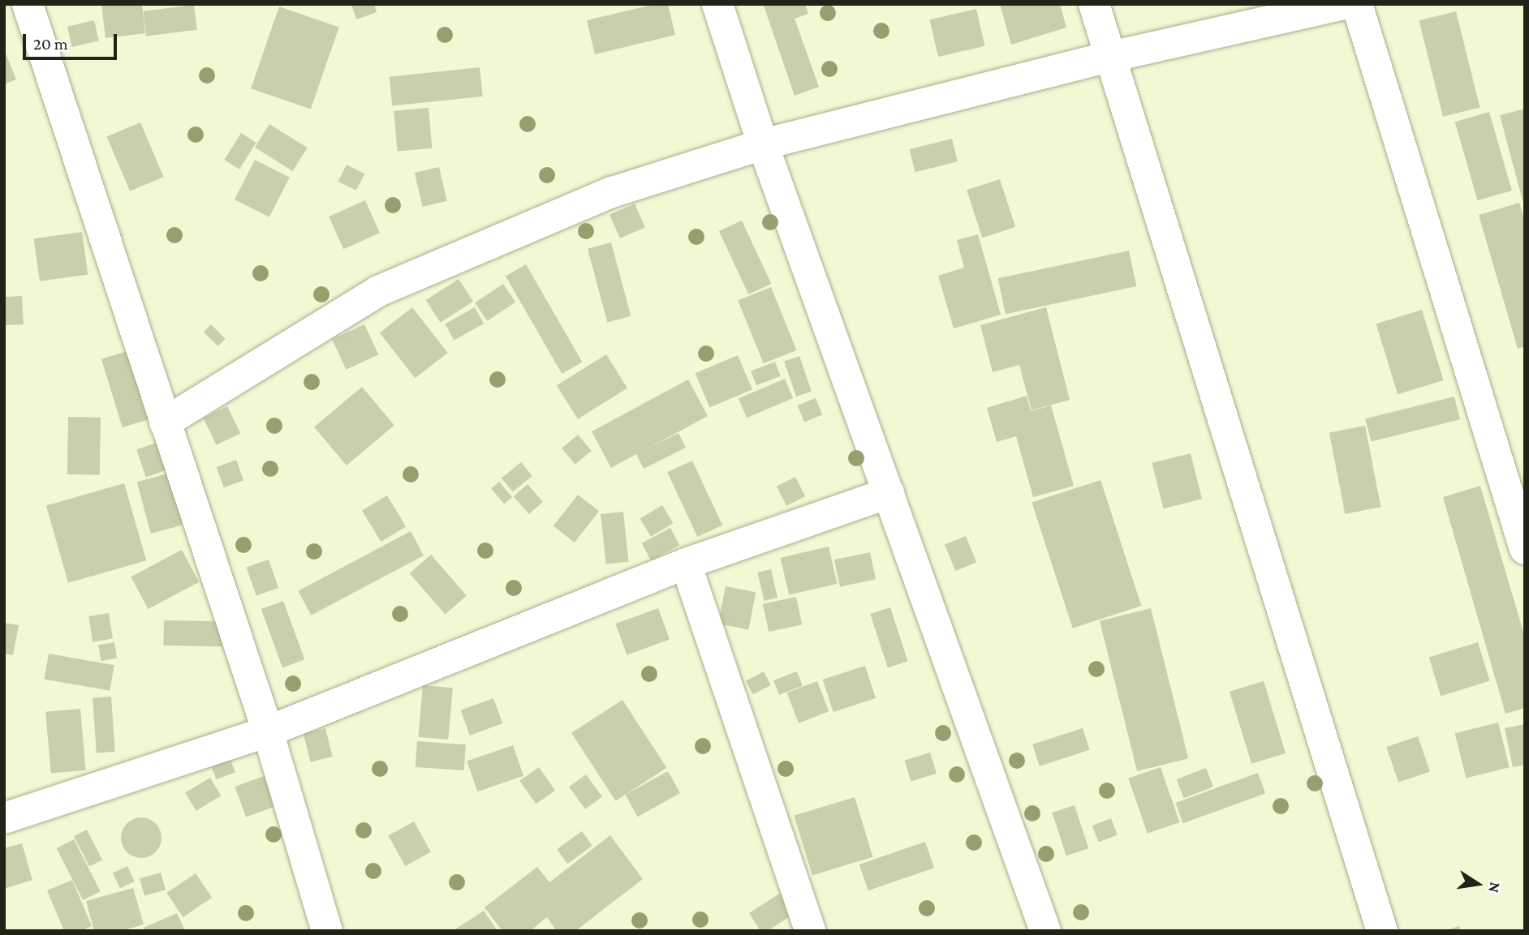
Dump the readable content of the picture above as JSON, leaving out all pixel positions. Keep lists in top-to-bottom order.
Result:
{
  "scale_bar": "20 m",
  "north": "right"
}
